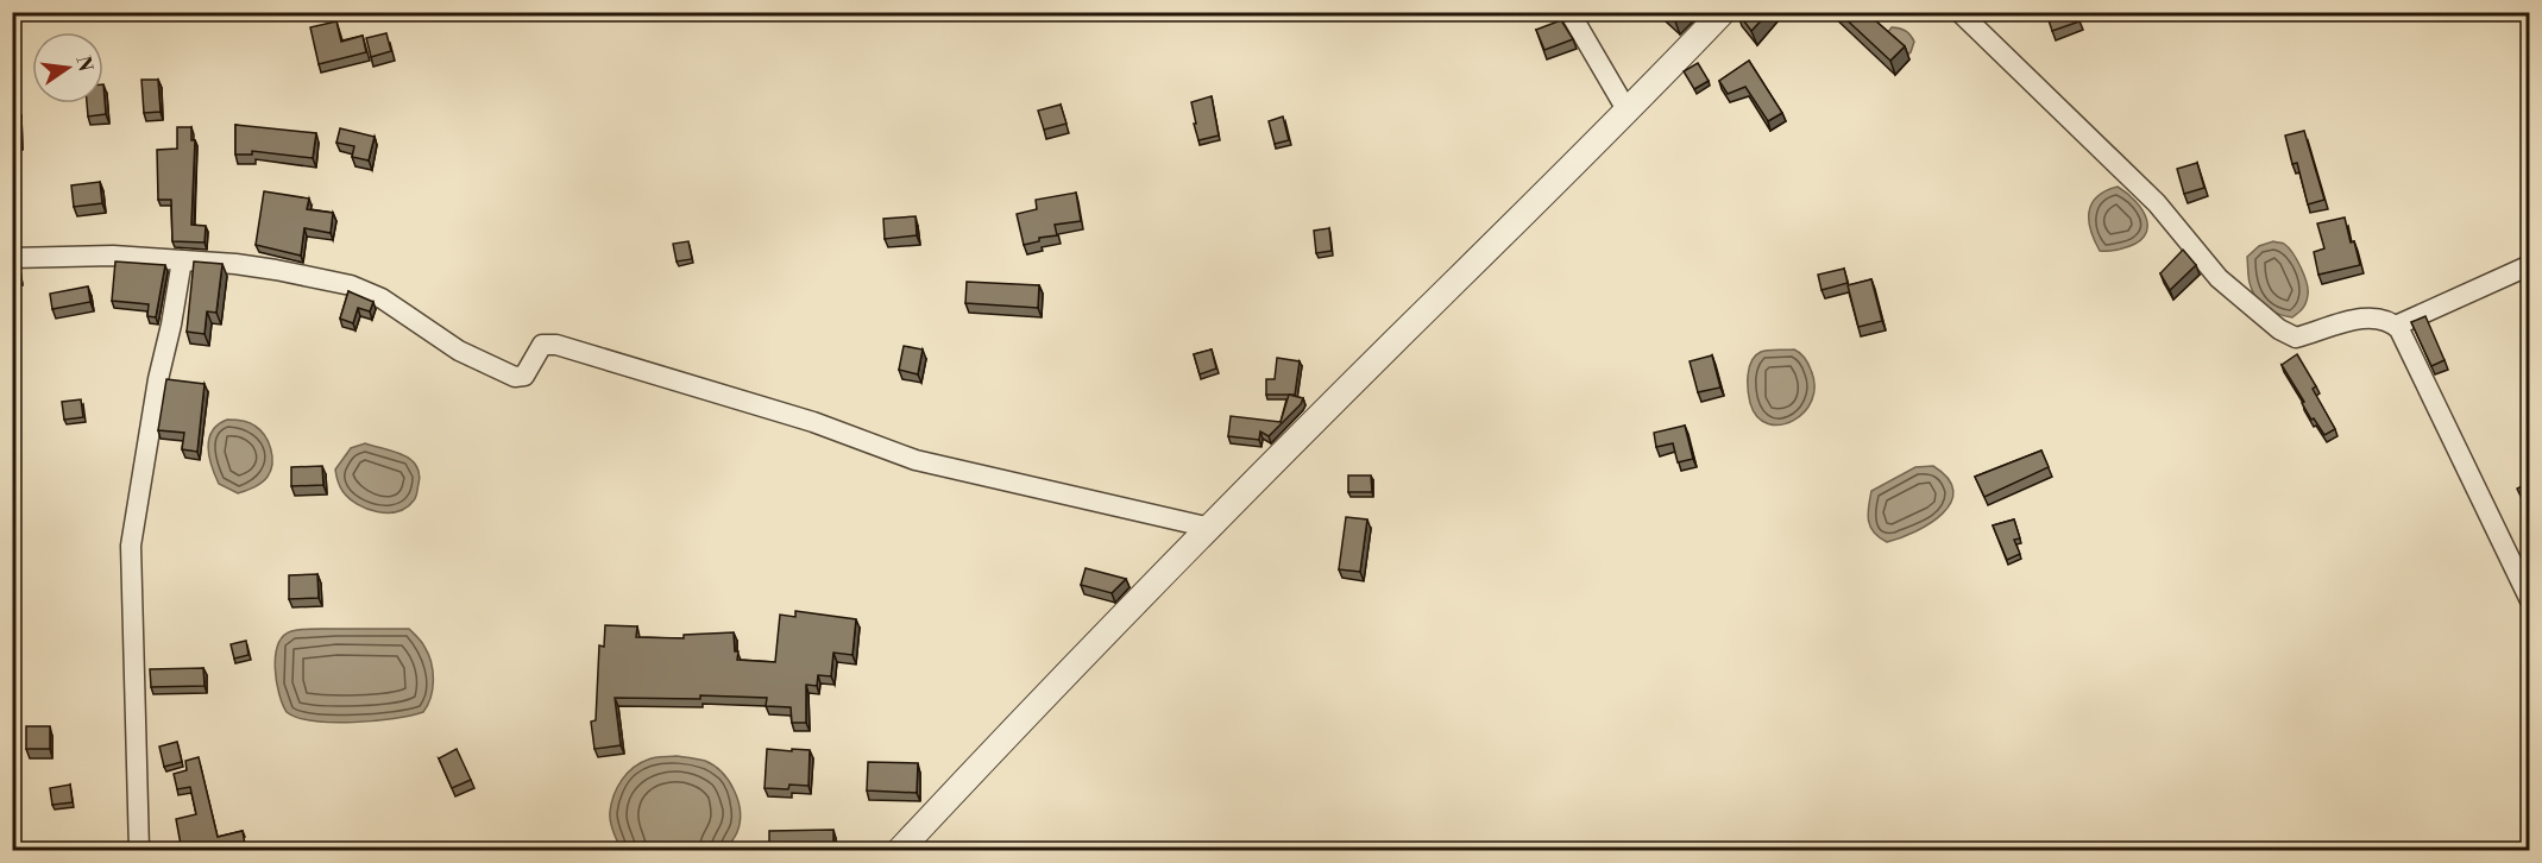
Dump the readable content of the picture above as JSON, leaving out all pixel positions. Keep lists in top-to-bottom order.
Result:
{
  "north": "right"
}
